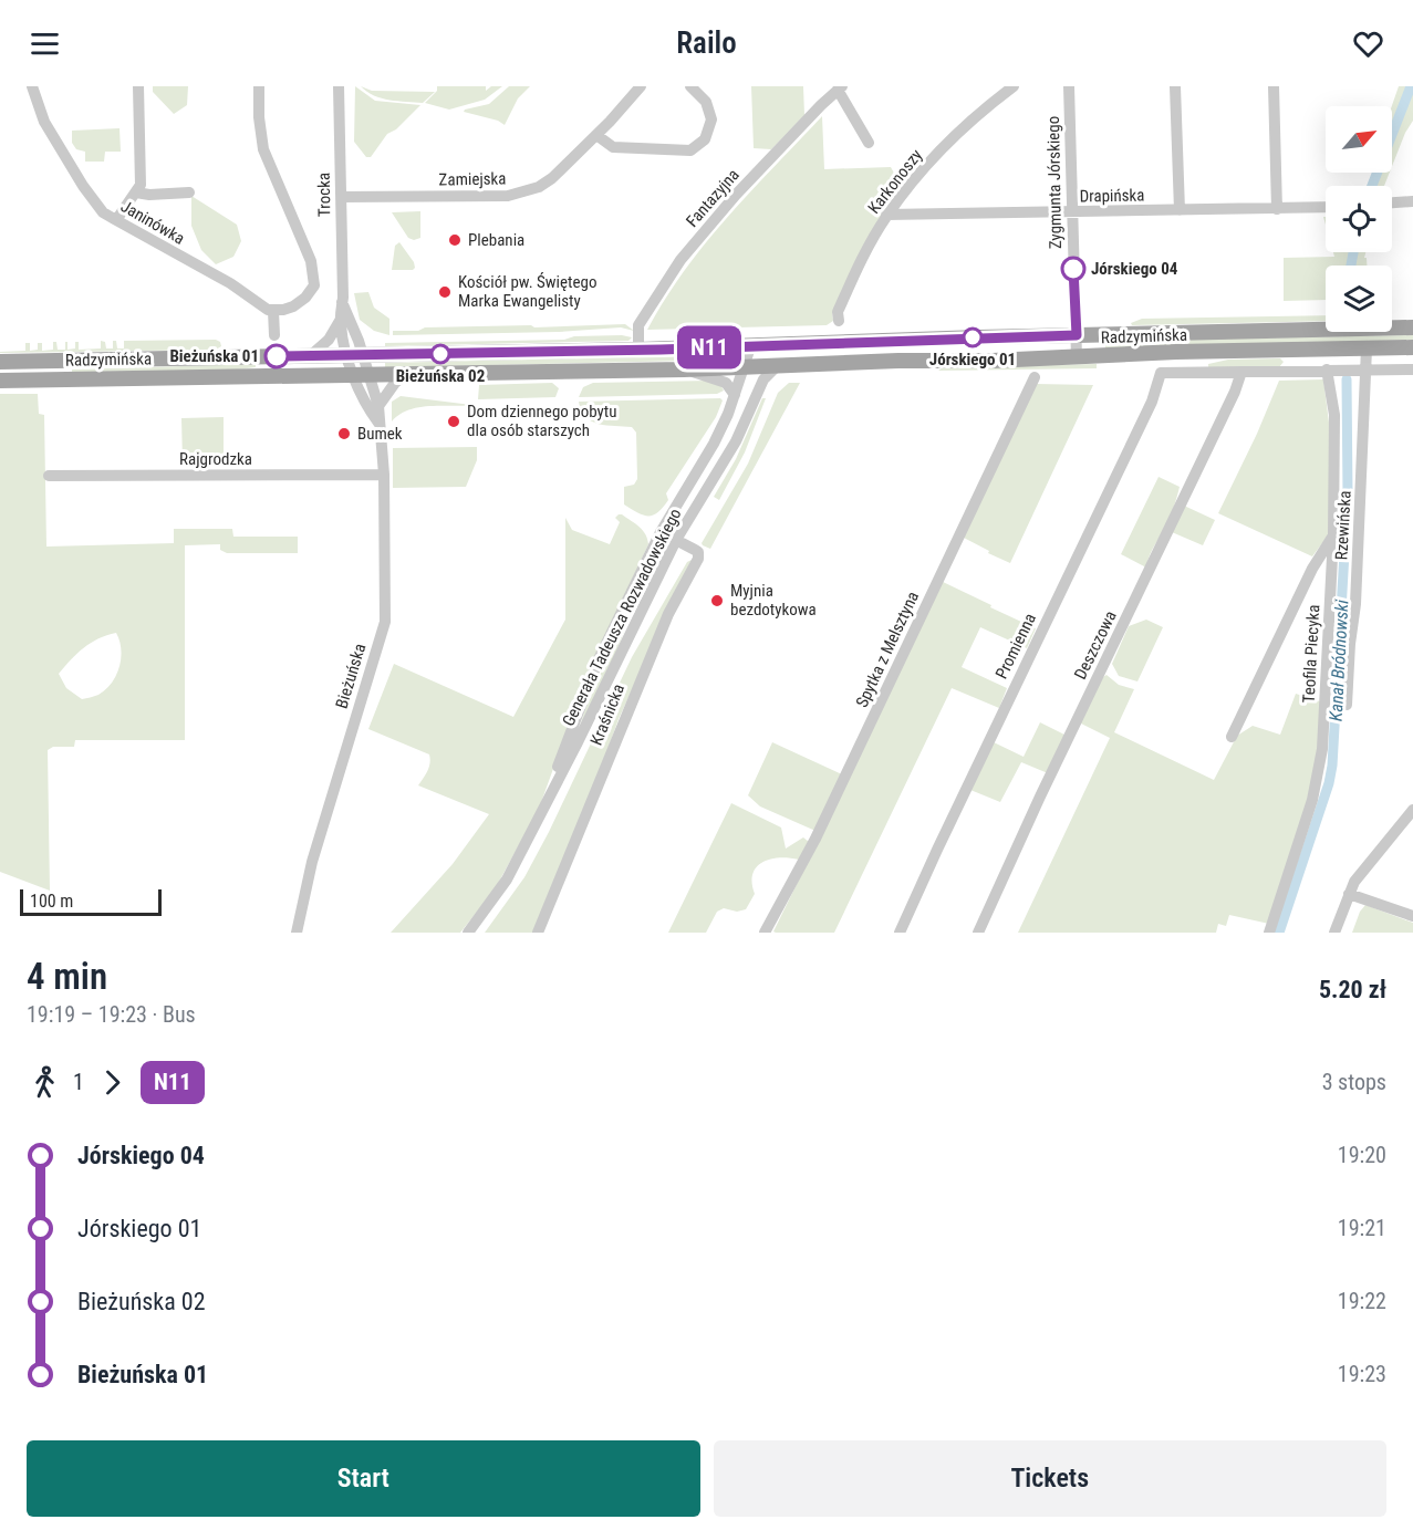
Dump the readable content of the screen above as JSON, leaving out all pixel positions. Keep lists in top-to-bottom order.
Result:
{
  "streets": {
    "main road": ["Radzymińska"],
    "street": [
      "Zamiejska",
      "Karkonoszy",
      "Zygmunta Jórskiego",
      "Trocka",
      "Drapińska",
      "Fantazyjna",
      "Janinówka",
      "Rajgrodzka",
      "Rzewińska",
      "Generała Tadeusza Rozwadowskiego",
      "Deszczowa",
      "Promienna",
      "Spytka z Melsztyna",
      "Teofila Piecyka",
      "Bieżuńska",
      "Kraśnicka"
    ]
  },
  "crossings": [
    ["Zamiejska", "Trocka"],
    ["Karkonoszy", "Drapińska"],
    ["Zygmunta Jórskiego", "Drapińska"],
    ["Zygmunta Jórskiego", "Radzymińska"],
    ["Trocka", "Radzymińska"],
    ["Trocka", "Bieżuńska"],
    ["Fantazyjna", "Radzymińska"],
    ["Radzymińska", "Rzewińska"],
    ["Radzymińska", "Generała Tadeusza Rozwadowskiego"],
    ["Radzymińska", "Bieżuńska"],
    ["Rajgrodzka", "Bieżuńska"],
    ["Generała Tadeusza Rozwadowskiego", "Kraśnicka"],
    ["Deszczowa", "Promienna"]
  ],
  "water": ["Kanał Bródnowski"],
  "places": [
    "Plebania",
    "Jórskiego 04",
    "Kościół pw. Świętego Marka Ewangelisty",
    "Jórskiego 01",
    "Bieżuńska 02",
    "Bieżuńska 01",
    "Dom dziennego pobytu dla osób starszych",
    "Bumek",
    "Myjnia bezdotykowa"
  ],
  "lines": ["bus line N11"],
  "scale_bar": "100 m",
  "north": "top right",
  "page": {
    "header": "Railo",
    "on_map": "N11",
    "scale": "100 m",
    "heading": ["4 min", "19:19 – 19:23 · Bus", "5.20 zł"],
    "legs": ["1", "N11", "3 stops"],
    "list": [
      {
        "name": "Jórskiego 04",
        "value": "19:20"
      },
      {
        "name": "Jórskiego 01",
        "value": "19:21"
      },
      {
        "name": "Bieżuńska 02",
        "value": "19:22"
      },
      {
        "name": "Bieżuńska 01",
        "value": "19:23"
      }
    ],
    "buttons": ["Start", "Tickets"]
  }
}
